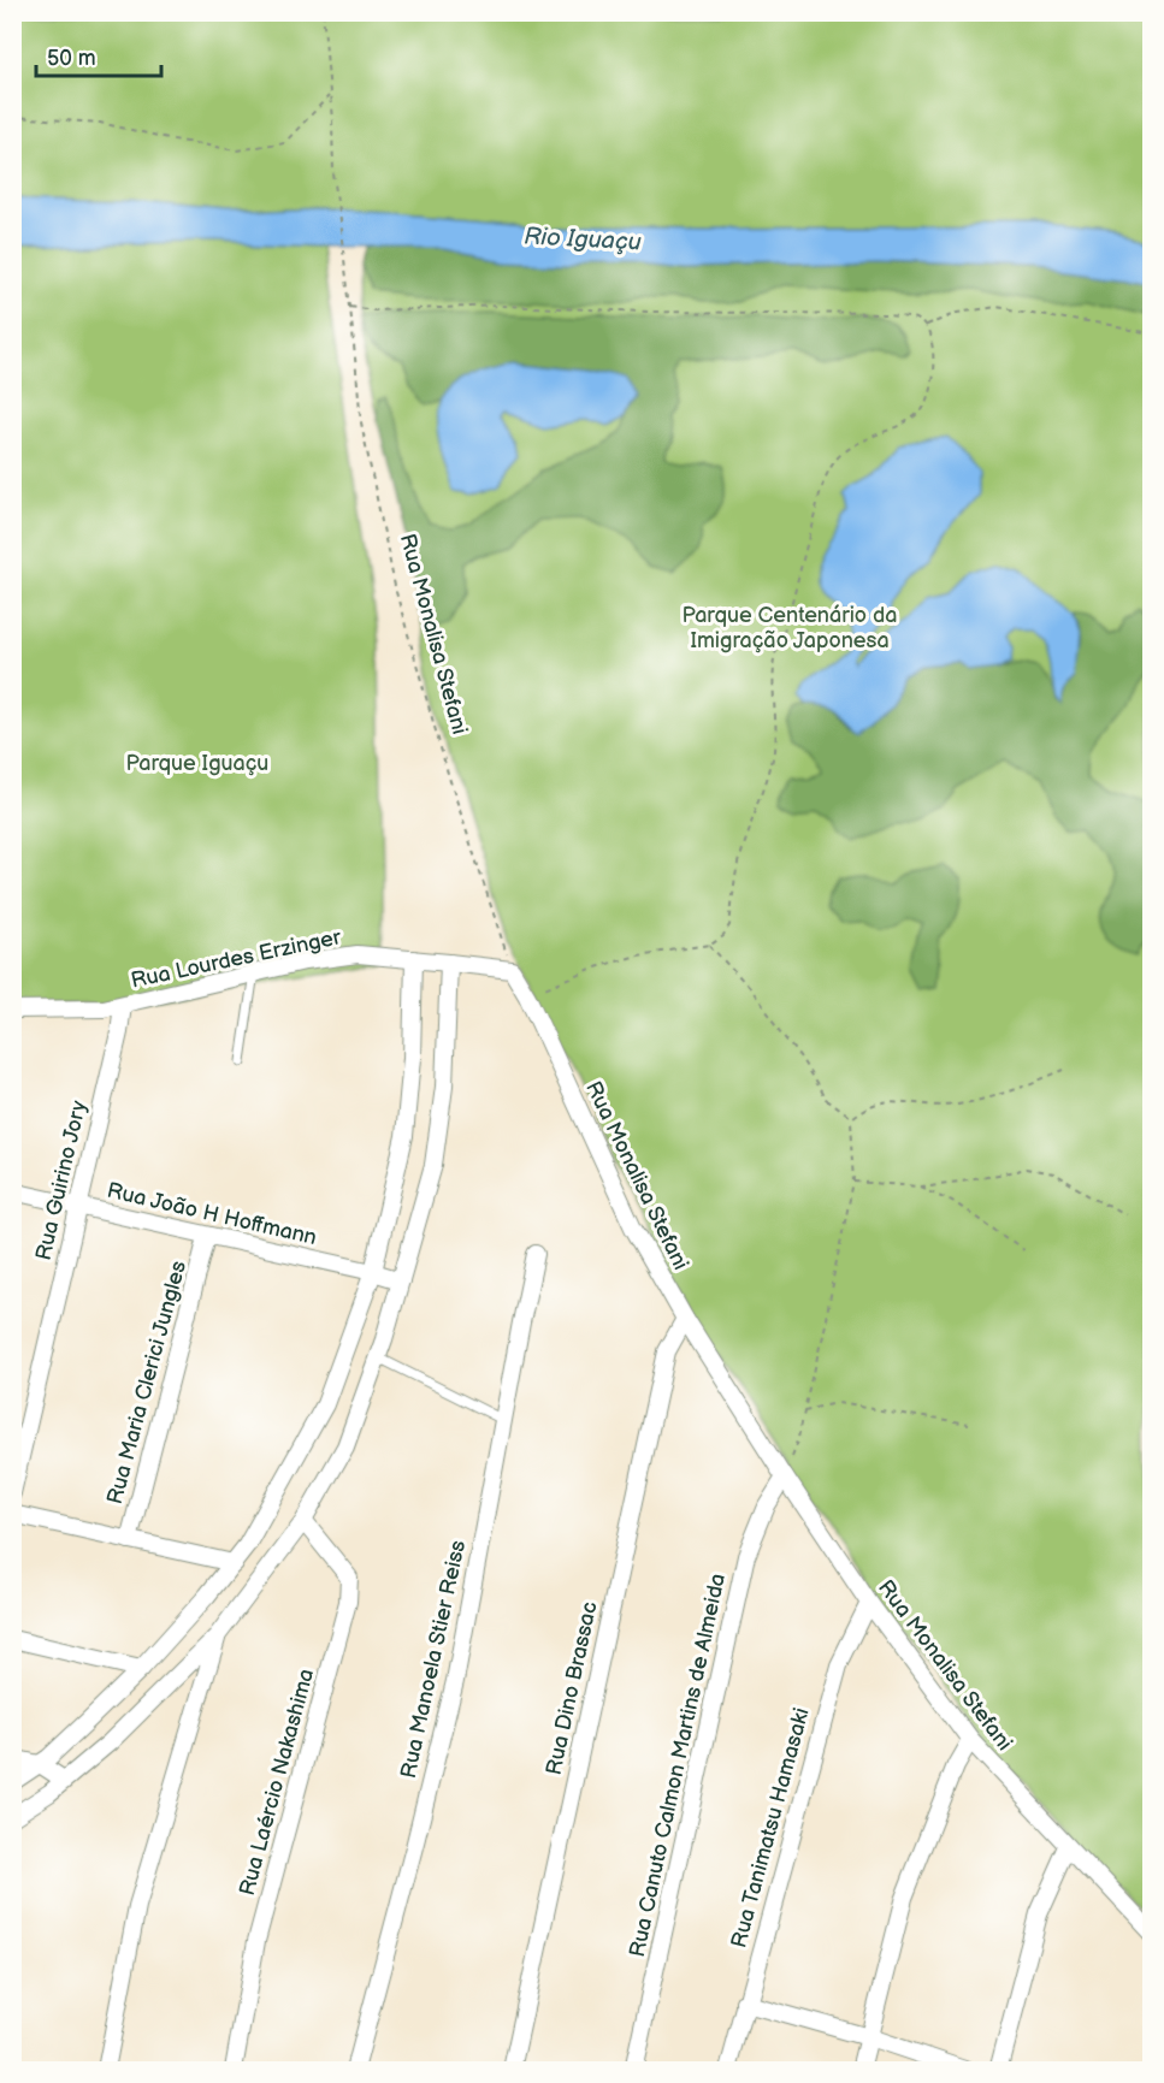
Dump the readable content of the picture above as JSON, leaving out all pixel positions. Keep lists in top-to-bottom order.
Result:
{
  "streets": {
    "street": [
      "Rua Monalisa Stefani",
      "Rua Lourdes Erzinger",
      "Rua Guirino Jory",
      "Rua João H Hoffmann",
      "Rua Maria Clerici Jungles",
      "Rua Manoela Stier Reiss",
      "Rua Dino Brassac",
      "Rua Canuto Calmon Martins de Almeida",
      "Rua Laércio Nakashima",
      "Rua Tanimatsu Hamasaki"
    ]
  },
  "crossings": [
    ["Rua Monalisa Stefani", "Rua Lourdes Erzinger"],
    ["Rua Monalisa Stefani", "Rua Dino Brassac"],
    ["Rua Monalisa Stefani", "Rua Canuto Calmon Martins de Almeida"],
    ["Rua Monalisa Stefani", "Rua Tanimatsu Hamasaki"],
    ["Rua Lourdes Erzinger", "Rua Guirino Jory"],
    ["Rua Guirino Jory", "Rua João H Hoffmann"],
    ["Rua João H Hoffmann", "Rua Maria Clerici Jungles"]
  ],
  "water": ["Rio Iguaçu"],
  "parks": ["Parque Centenário da Imigração Japonesa", "Parque Iguaçu"],
  "scale_bar": "50 m"
}
